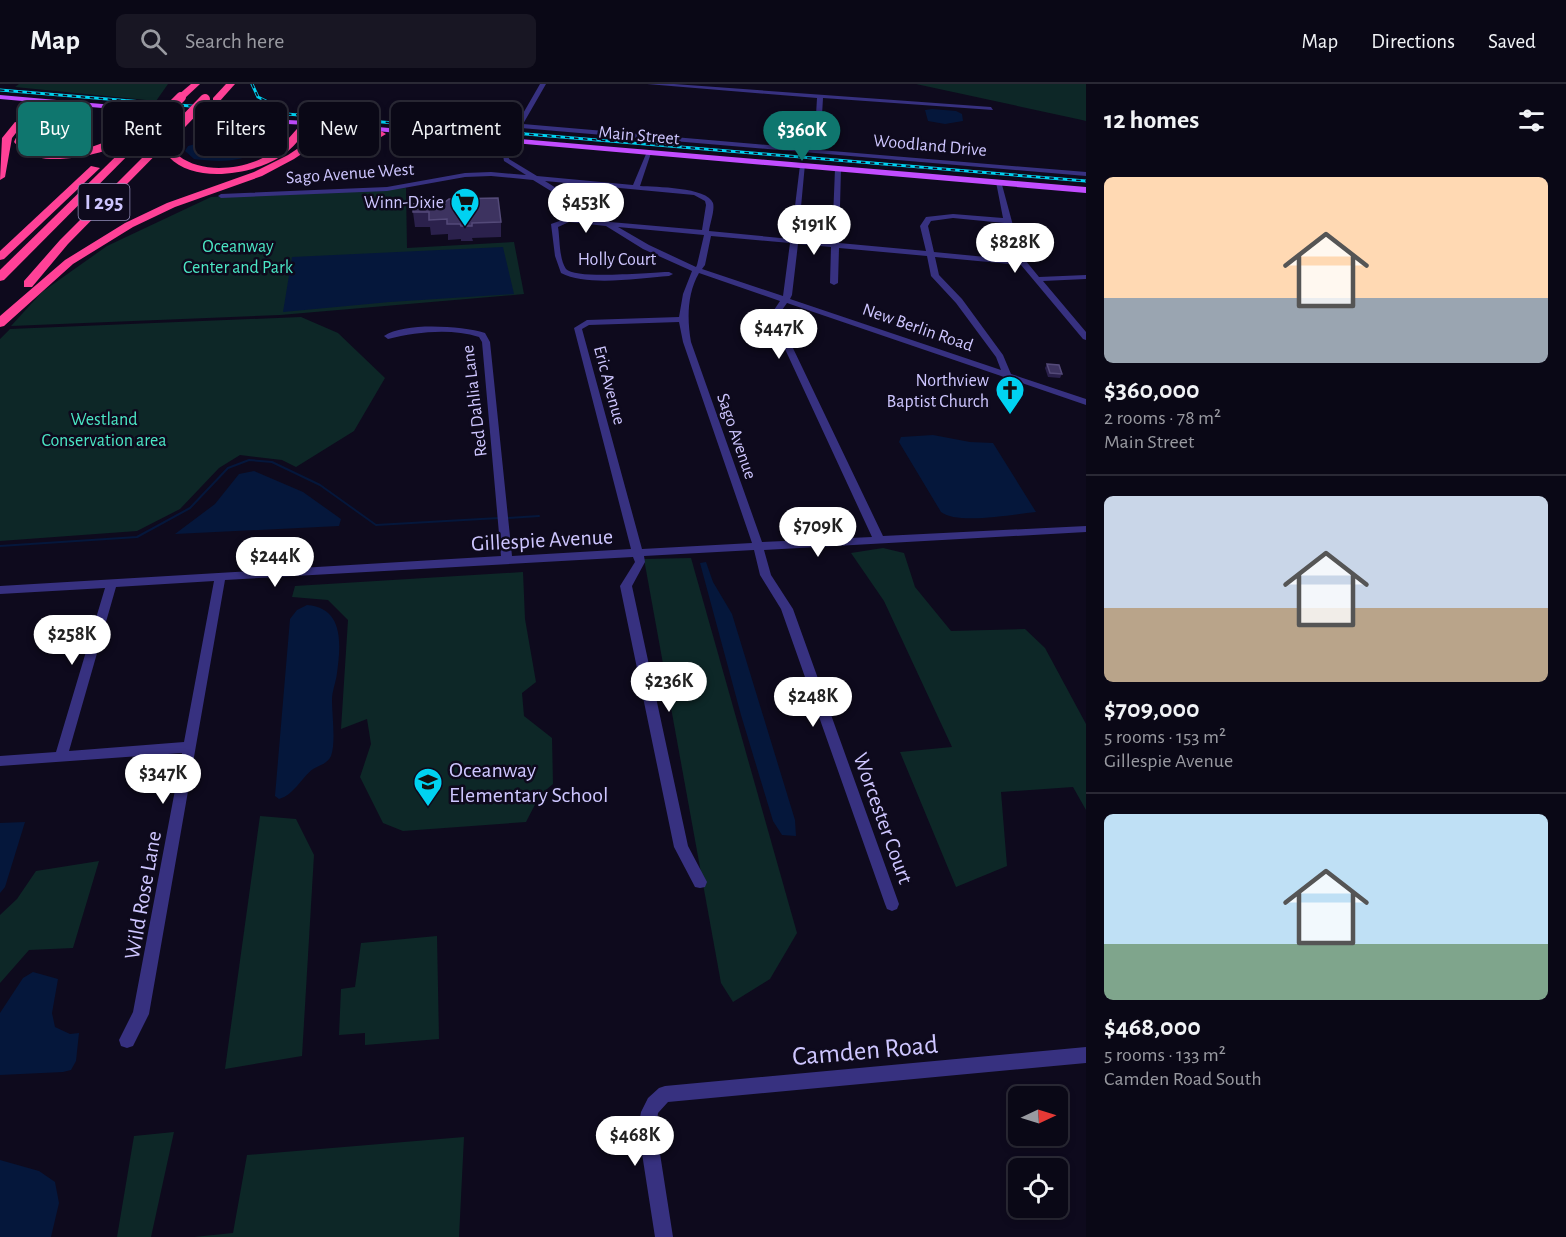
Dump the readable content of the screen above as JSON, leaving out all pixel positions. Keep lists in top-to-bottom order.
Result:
{
  "streets": {
    "highway": ["I 295"],
    "main road": ["Main Street"],
    "street": [
      "Woodland Drive",
      "Sago Avenue West",
      "Holly Court",
      "New Berlin Road",
      "Eric Avenue",
      "Red Dahlia Lane",
      "Sago Avenue",
      "Gillespie Avenue",
      "Worcester Court",
      "Wild Rose Lane",
      "Camden Road"
    ]
  },
  "crossings": [
    ["Sago Avenue West", "New Berlin Road"],
    ["Sago Avenue West", "Sago Avenue"],
    ["Holly Court", "New Berlin Road"],
    ["New Berlin Road", "Sago Avenue"],
    ["Eric Avenue", "Sago Avenue"],
    ["Eric Avenue", "Gillespie Avenue"],
    ["Red Dahlia Lane", "Gillespie Avenue"],
    ["Sago Avenue", "Gillespie Avenue"],
    ["Sago Avenue", "Worcester Court"],
    ["Gillespie Avenue", "Worcester Court"],
    ["Gillespie Avenue", "Wild Rose Lane"]
  ],
  "parks": ["Oceanway Center and Park", "Westland Conservation area"],
  "places": {
    "supermarket": ["Winn-Dixie"],
    "church": ["Northview Baptist Church"],
    "school or university": ["Oceanway Elementary School"]
  },
  "north": "right",
  "page": {
    "header": "Map",
    "search": "Search here",
    "nav": ["Map", "Directions", "Saved"],
    "heading": "12 homes",
    "chip": [
      "Buy",
      "Rent",
      "Filters",
      "New",
      "Apartment"
    ],
    "price": [
      "$360K",
      "$453K",
      "$191K",
      "$828K",
      "$447K",
      "$709K",
      "$244K",
      "$258K",
      "$236K",
      "$248K",
      "$347K",
      "$468K"
    ],
    "list": [
      {
        "name": "$360,000",
        "note": "2 rooms · 78 m² · Main Street"
      },
      {
        "name": "$709,000",
        "note": "5 rooms · 153 m² · Gillespie Avenue"
      },
      {
        "name": "$468,000",
        "note": "5 rooms · 133 m² · Camden Road South"
      }
    ]
  }
}
